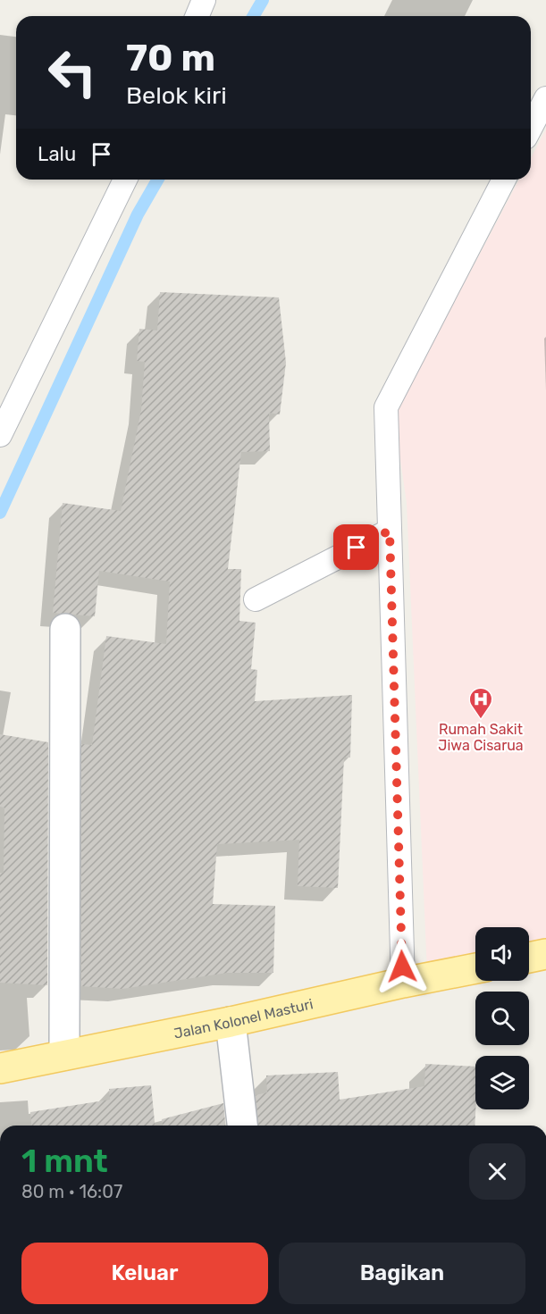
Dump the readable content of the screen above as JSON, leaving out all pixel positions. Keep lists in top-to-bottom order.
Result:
{
  "streets": {
    "main road": ["Jalan Kolonel Masturi"]
  },
  "places": {
    "hospital": ["Rumah Sakit Jiwa Cisarua"]
  },
  "page": {
    "turn": ["70 m", "Belok kiri"],
    "then": "Lalu",
    "heading": ["1 mnt", "80 m · 16:07"],
    "buttons": ["Keluar", "Bagikan"]
  }
}
